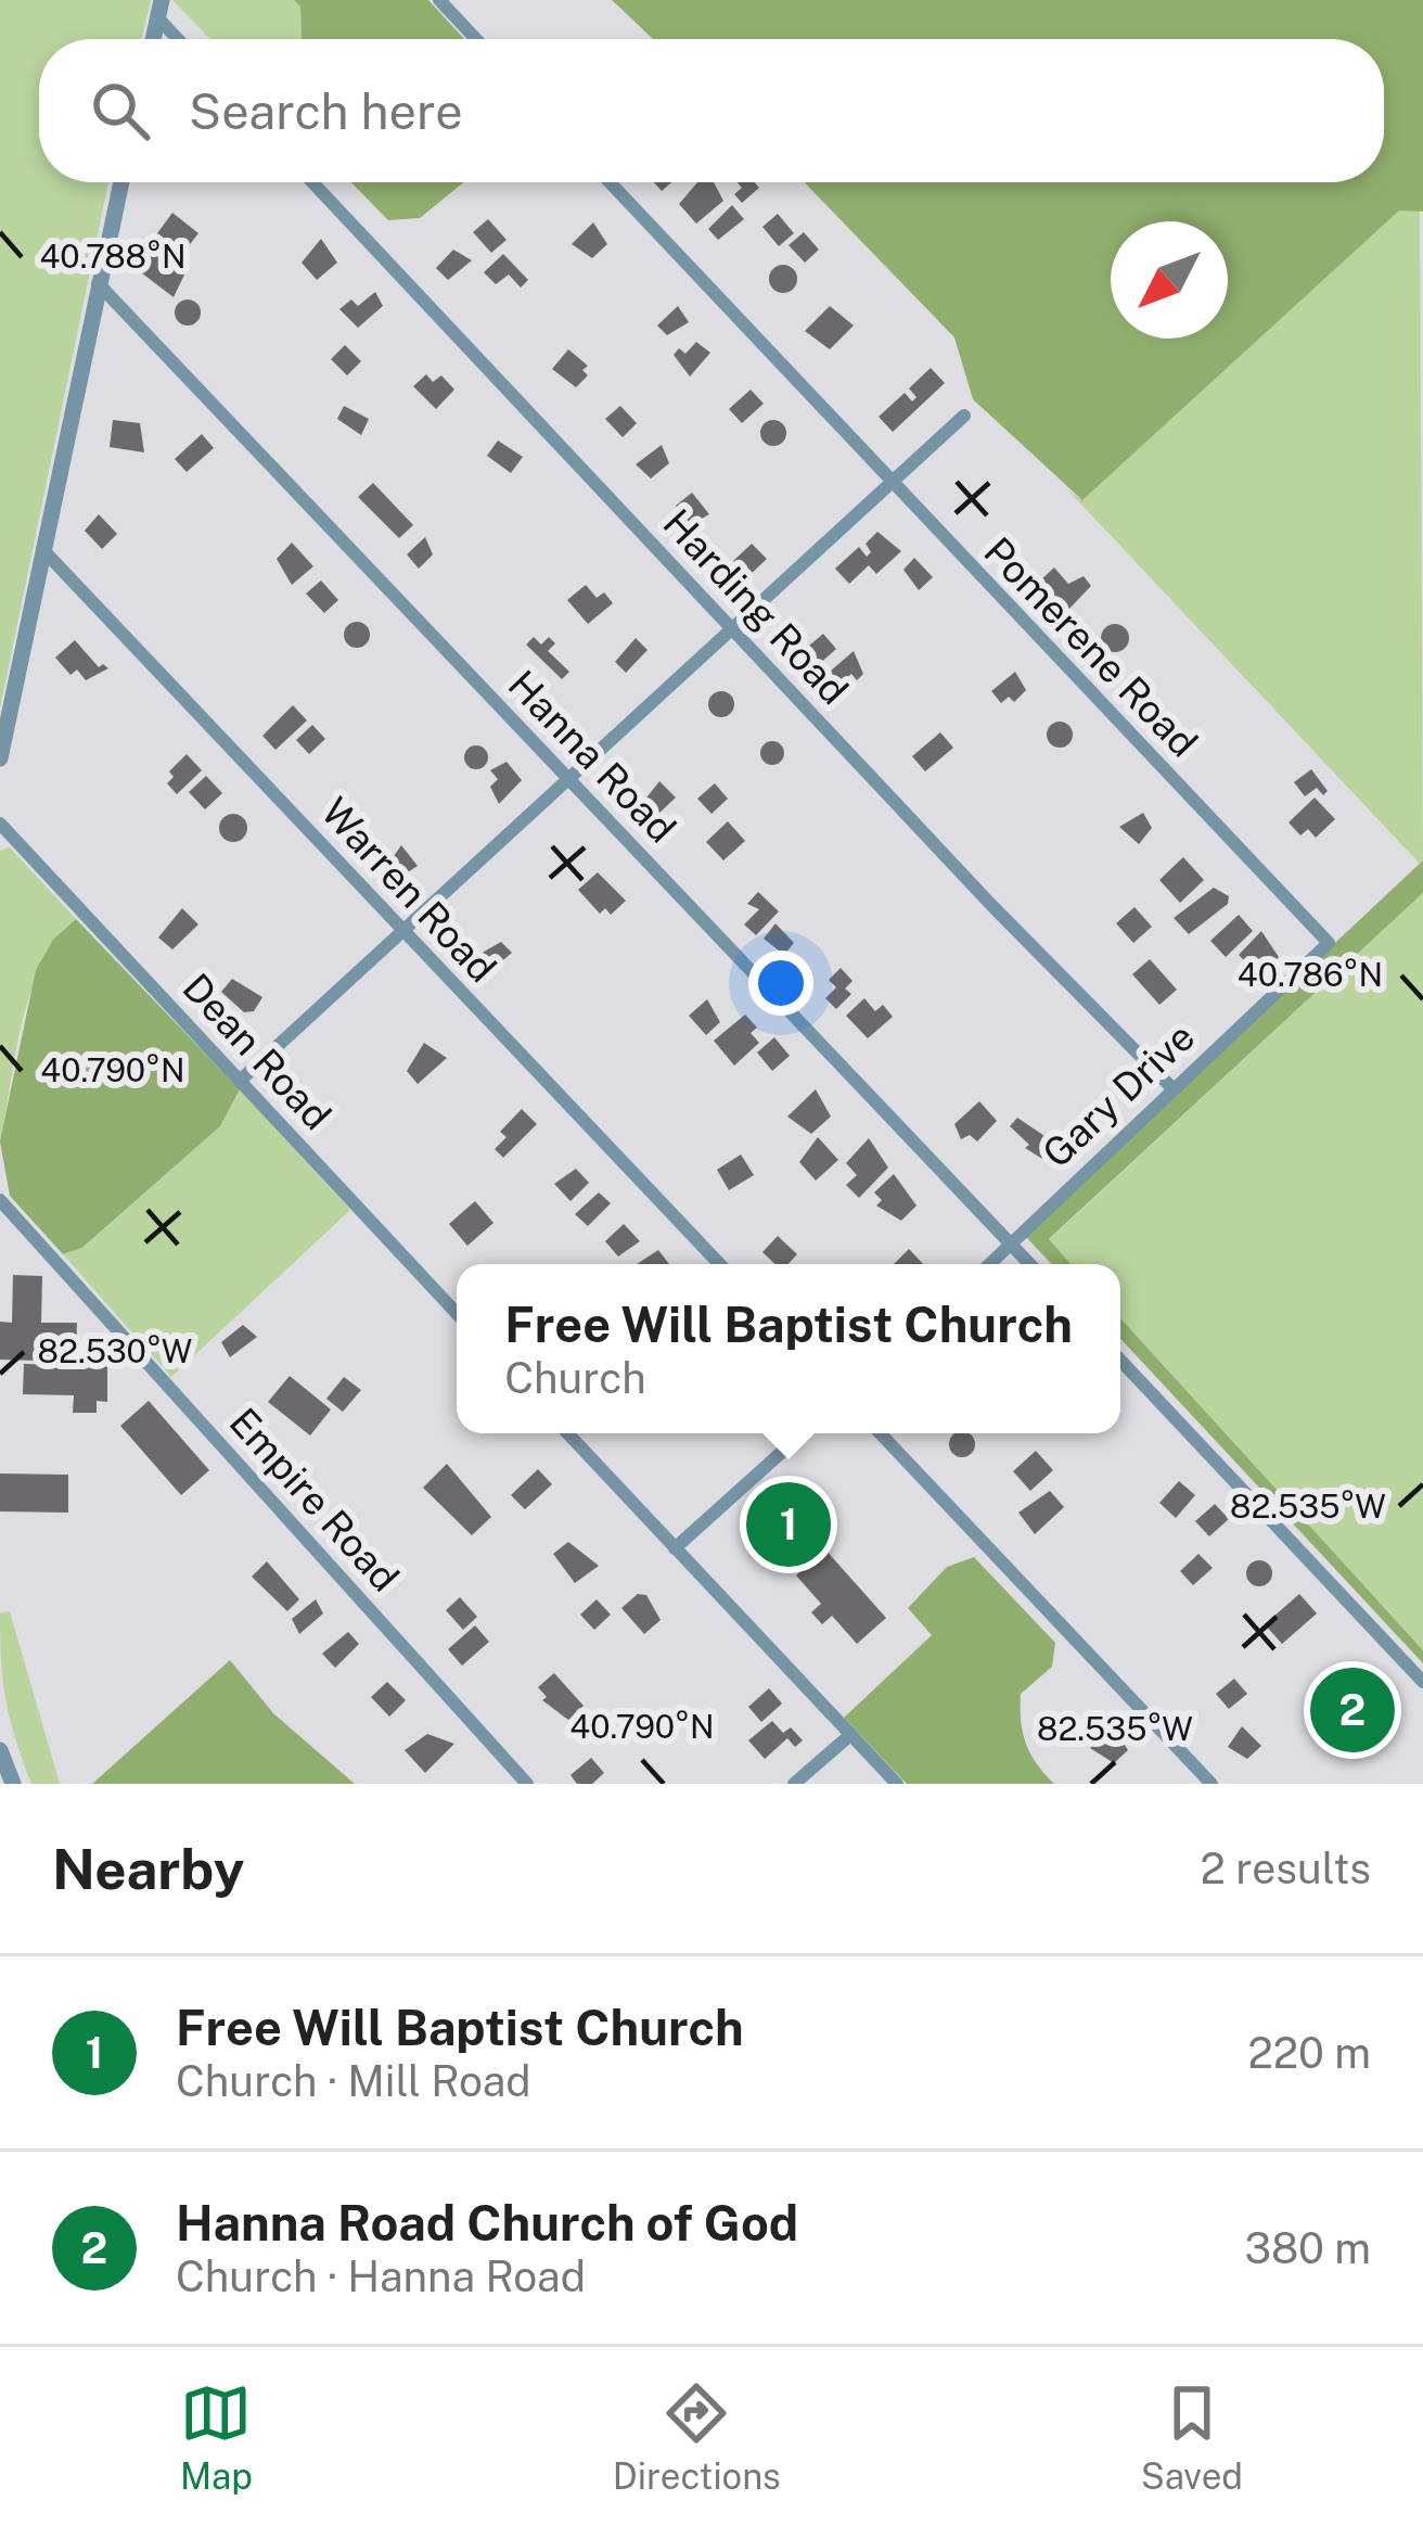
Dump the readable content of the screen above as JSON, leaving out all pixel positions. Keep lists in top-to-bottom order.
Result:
{
  "streets": {
    "street": [
      "Harding Road",
      "Pomerene Road",
      "Hanna Road",
      "Warren Road",
      "Dean Road",
      "Gary Drive",
      "Empire Road"
    ]
  },
  "crossings": [
    ["Harding Road", "Gary Drive"],
    ["Pomerene Road", "Gary Drive"],
    ["Hanna Road", "Gary Drive"]
  ],
  "north": "bottom left",
  "page": {
    "search": "Search here",
    "popup": ["Free Will Baptist Church", "Church"],
    "pins": ["1", "2"],
    "heading": ["Nearby", "2 results"],
    "list": [
      {
        "mark": "1",
        "name": "Free Will Baptist Church",
        "note": "Church · Mill Road",
        "value": "220 m"
      },
      {
        "mark": "2",
        "name": "Hanna Road Church of God",
        "note": "Church · Hanna Road",
        "value": "380 m"
      }
    ],
    "nav": ["Map", "Directions", "Saved"]
  },
  "coordinates": [
    "40.788°N",
    "40.786°N",
    "40.790°N",
    "82.530°W",
    "82.535°W"
  ]
}
